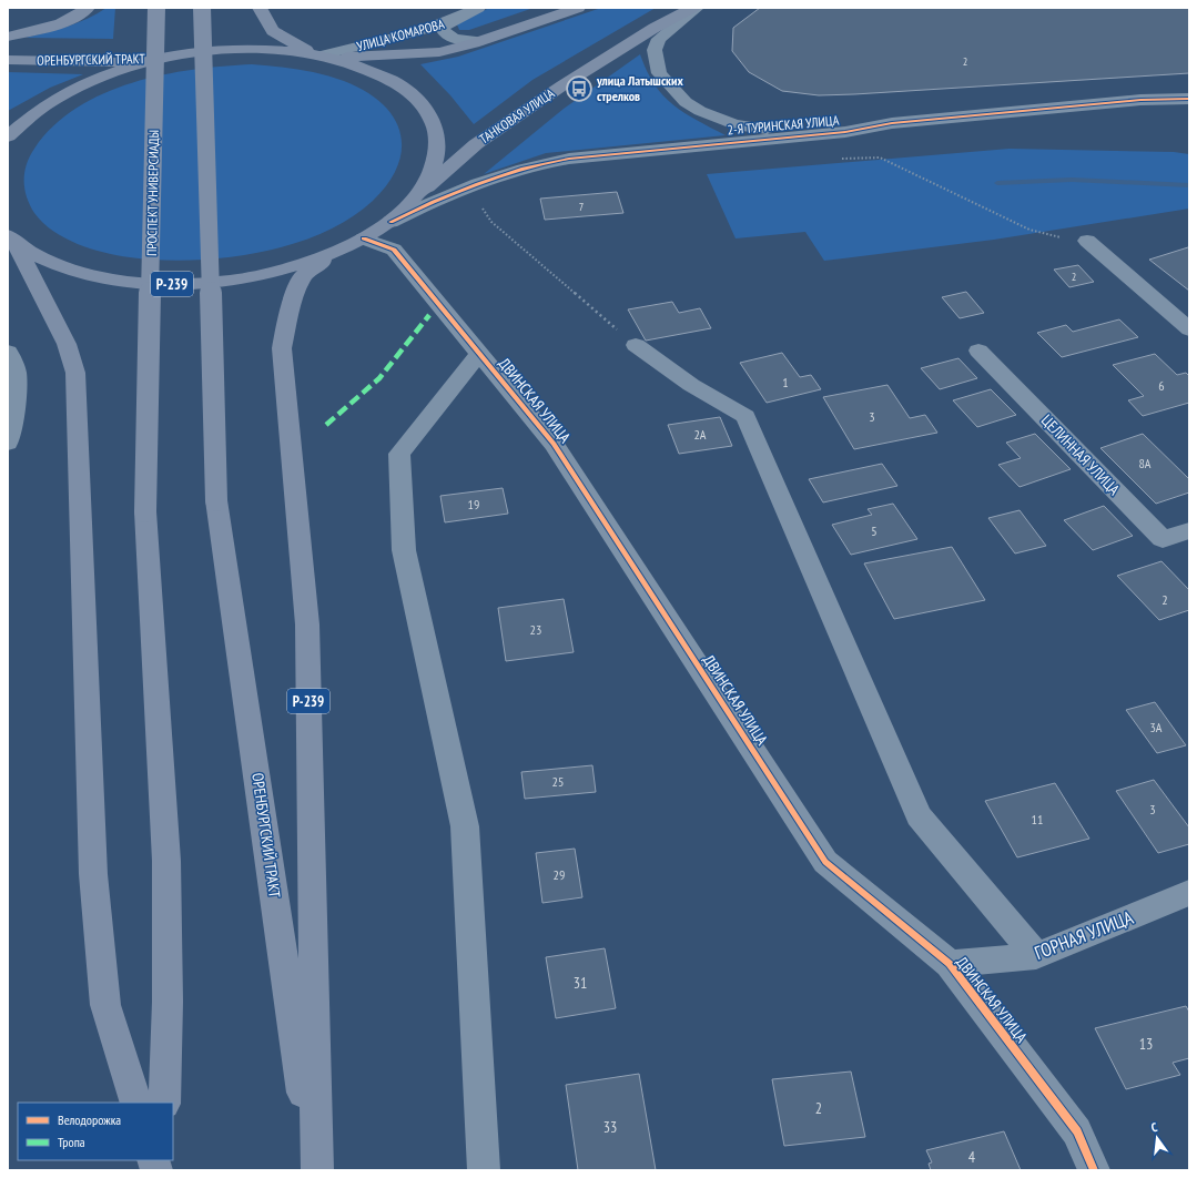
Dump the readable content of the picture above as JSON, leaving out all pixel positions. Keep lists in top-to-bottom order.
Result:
{
  "streets": {
    "main road": [
      "ОРЕНБУРГСКИЙ ТРАКТ",
      "ТАНКОВАЯ УЛИЦА",
      "ПРОСПЕКТ УНИВЕРСИАДЫ",
      "Р-239"
    ],
    "street": [
      "УЛИЦА КОМАРОВА",
      "2-Я ТУРИНСКАЯ УЛИЦА",
      "ДВИНСКАЯ УЛИЦА",
      "ЦЕЛИННАЯ УЛИЦА",
      "ГОРНАЯ УЛИЦА"
    ]
  },
  "crossings": [
    ["УЛИЦА КОМАРОВА", "Р-239"],
    ["ОРЕНБУРГСКИЙ ТРАКТ", "Р-239"],
    ["ТАНКОВАЯ УЛИЦА", "Р-239"],
    ["2-Я ТУРИНСКАЯ УЛИЦА", "Р-239"],
    ["Р-239", "ДВИНСКАЯ УЛИЦА"],
    ["ДВИНСКАЯ УЛИЦА", "ГОРНАЯ УЛИЦА"]
  ],
  "places": {
    "bus stop": ["улица Латышских стрелков"]
  },
  "house_numbers": [
    "2",
    "7",
    "2",
    "1",
    "6",
    "3",
    "2А",
    "8А",
    "19",
    "5",
    "2",
    "23",
    "3А",
    "25",
    "3",
    "11",
    "29",
    "31",
    "13",
    "2",
    "33",
    "4"
  ],
  "legend": ["Велодорожка", "Тропа"],
  "north": "top"
}
